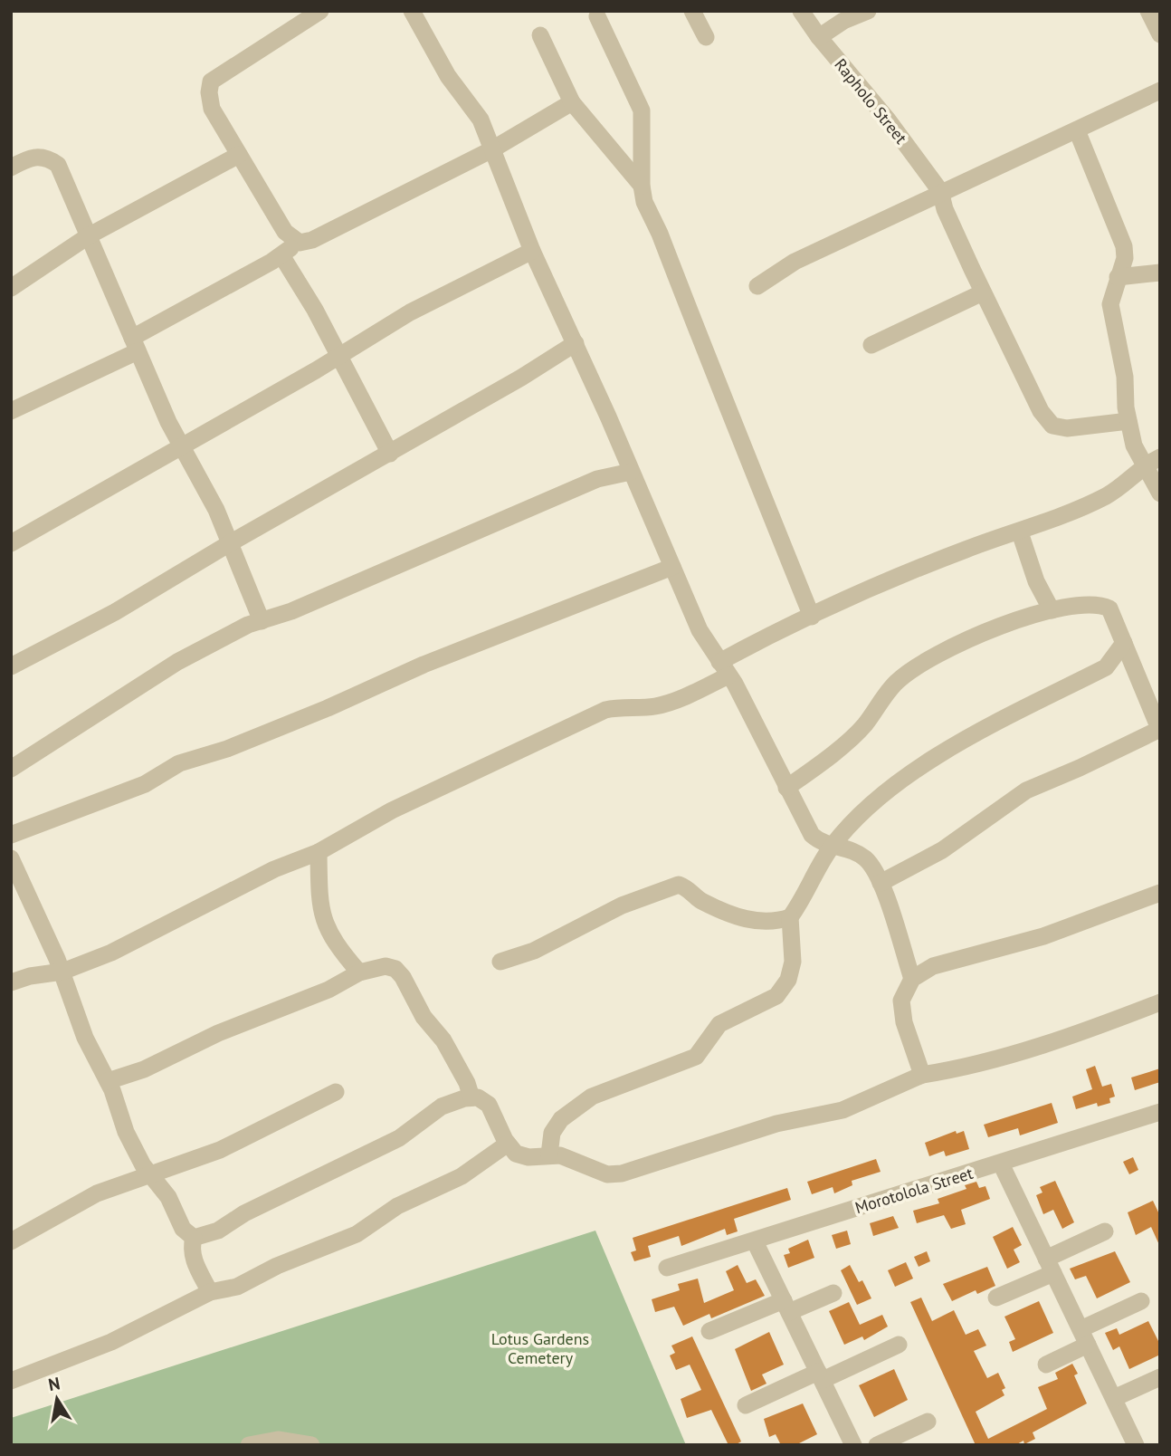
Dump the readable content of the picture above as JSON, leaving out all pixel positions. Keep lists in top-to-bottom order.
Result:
{
  "streets": {
    "street": ["Rapholo Street", "Morotolola Street"]
  },
  "parks": ["Lotus Gardens Cemetery"],
  "north": "top"
}
